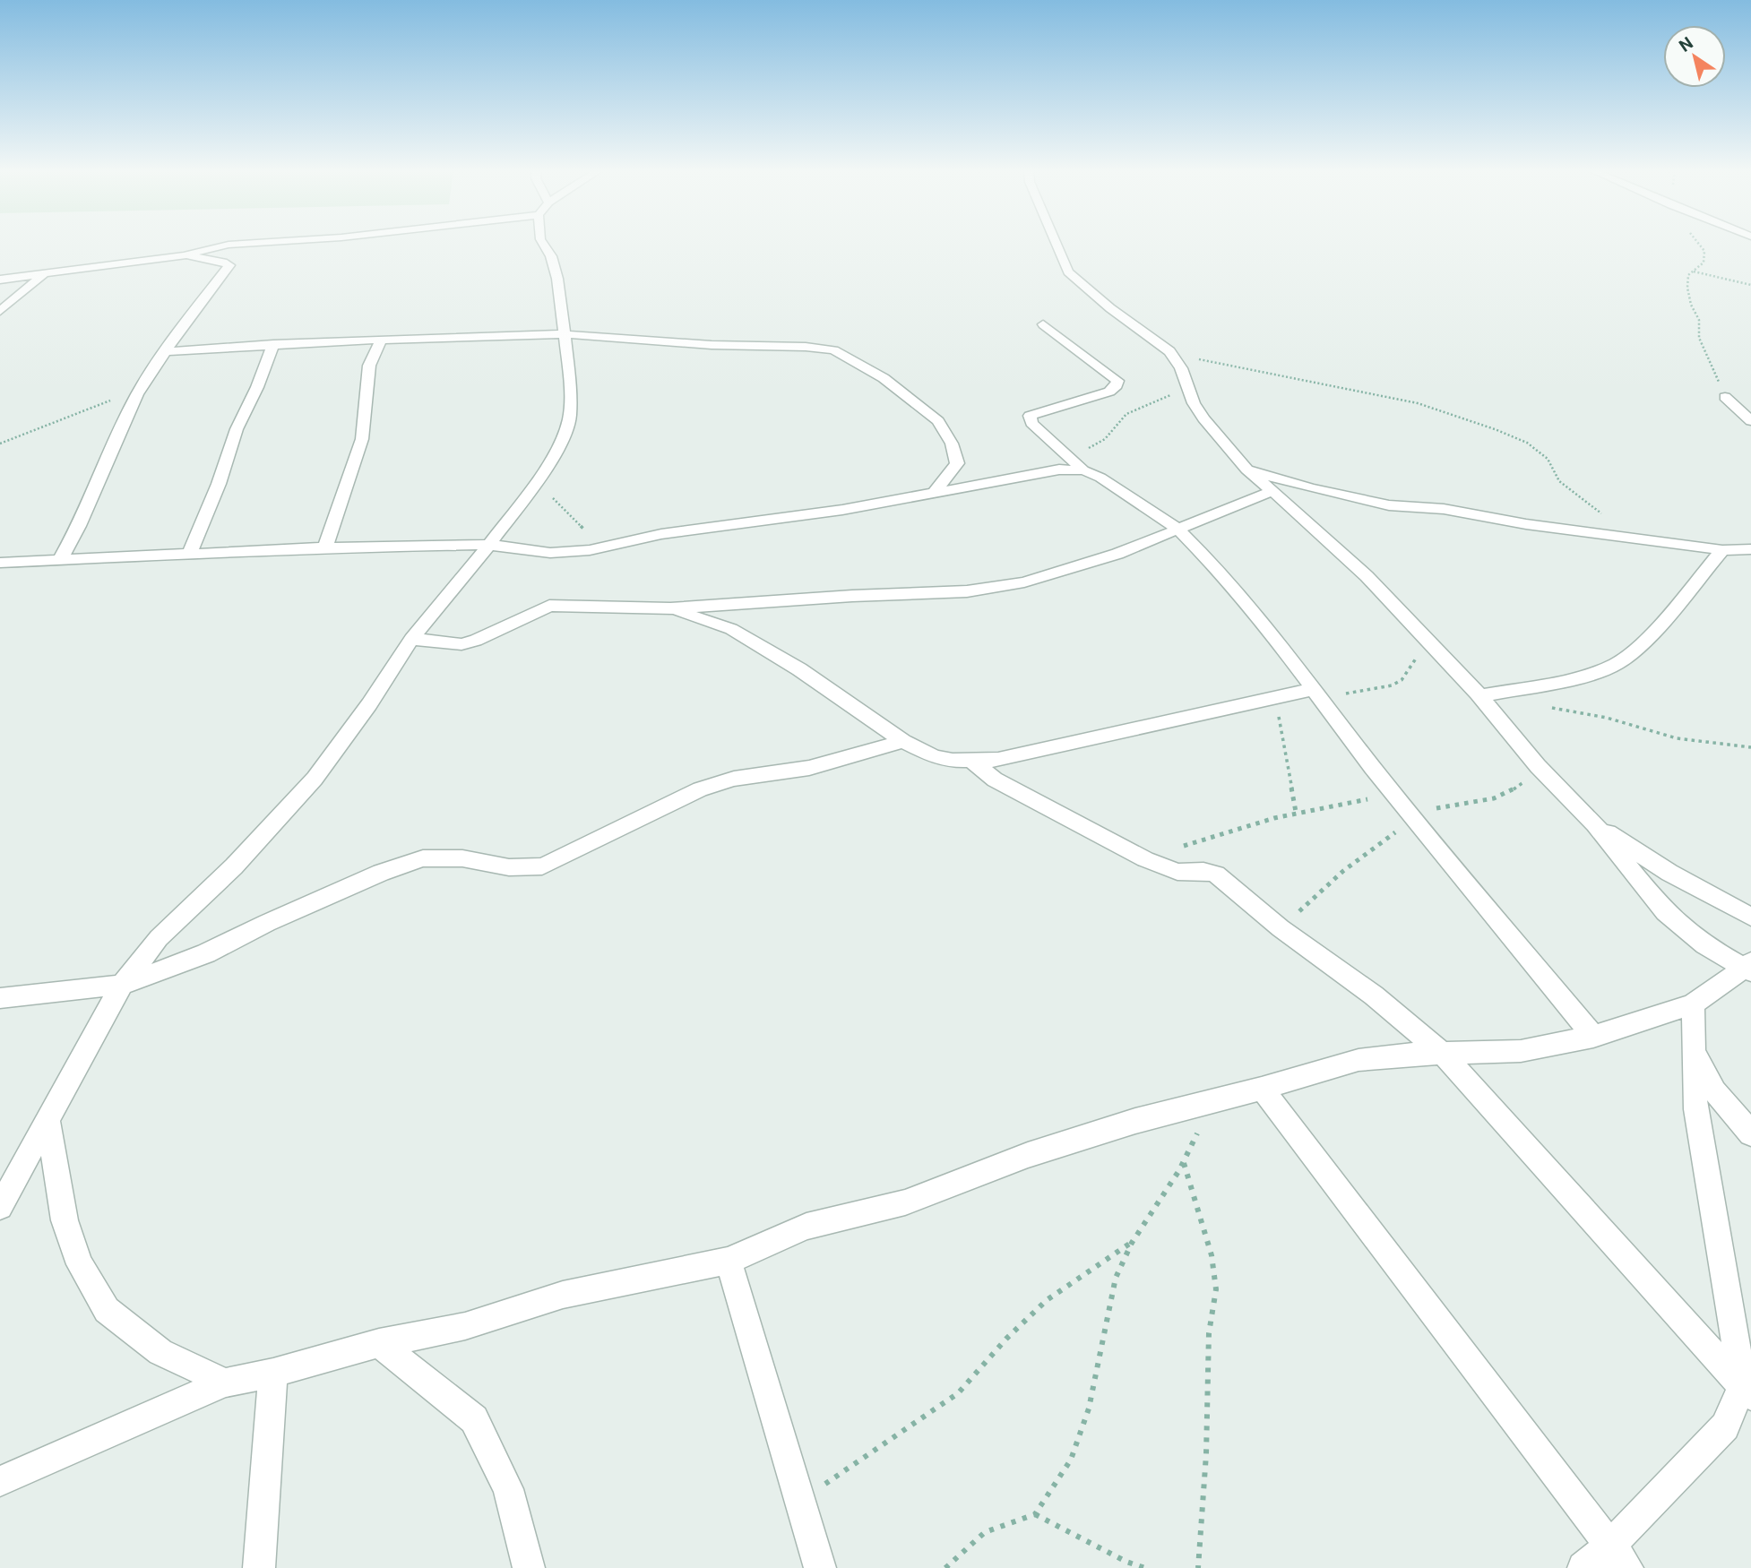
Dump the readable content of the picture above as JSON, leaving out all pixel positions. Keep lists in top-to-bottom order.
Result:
{
  "north": "top left"
}
